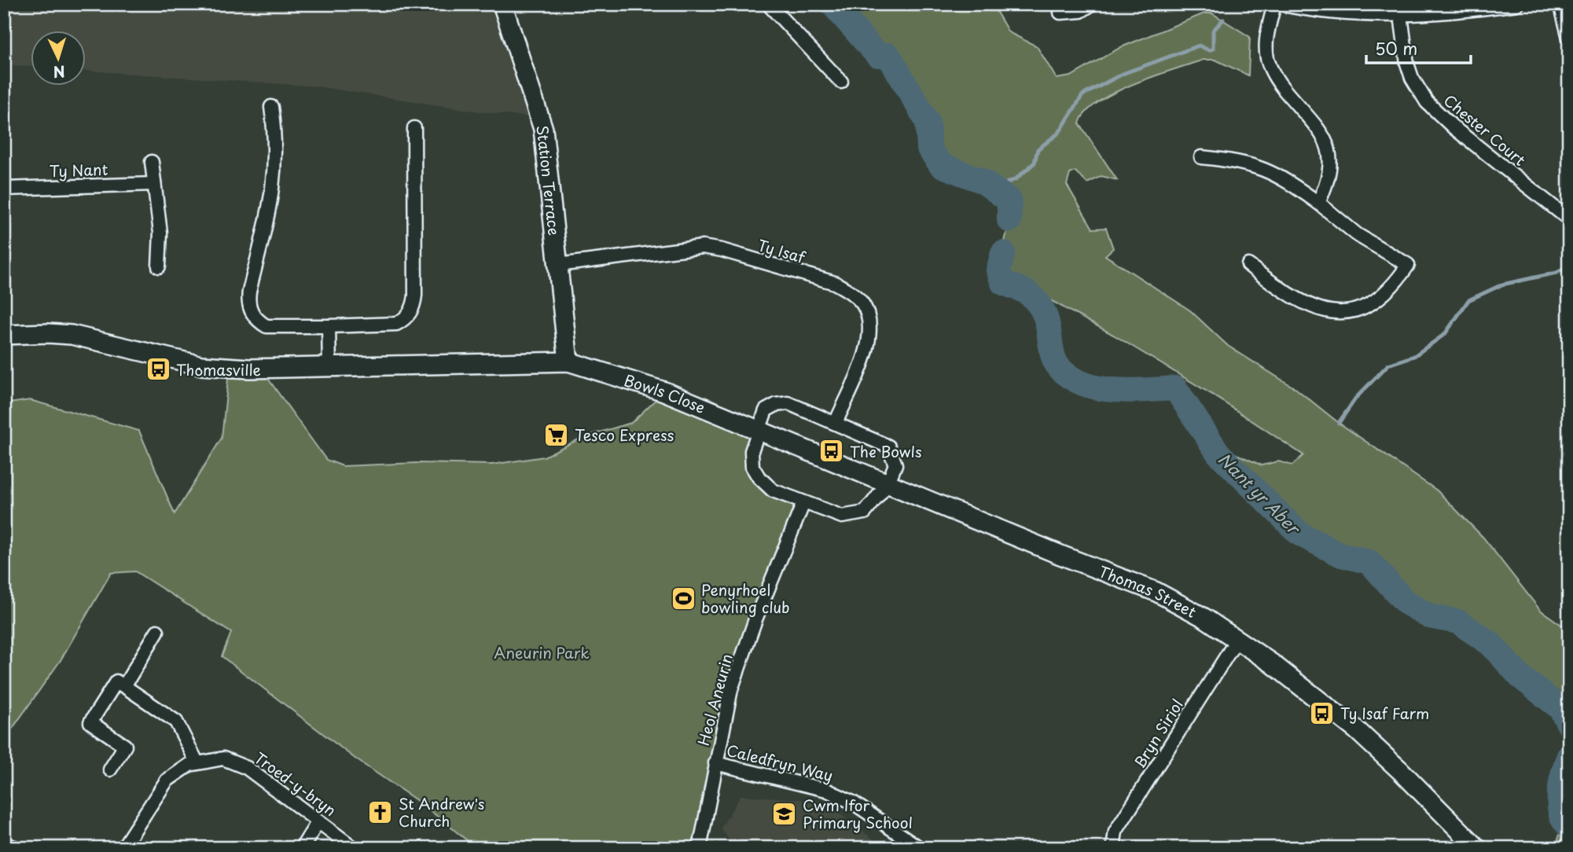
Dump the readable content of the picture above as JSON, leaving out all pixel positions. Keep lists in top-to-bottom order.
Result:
{
  "streets": {
    "main road": ["Station Terrace", "Bowls Close", "Thomas Street"],
    "street": [
      "Chester Court",
      "Ty Nant",
      "Ty Isaf",
      "Heol Aneurin",
      "Bryn Siriol",
      "Caledfryn Way",
      "Troed-y-bryn"
    ]
  },
  "crossings": [
    ["Station Terrace", "Ty Isaf"],
    ["Station Terrace", "Bowls Close"],
    ["Bowls Close", "Thomas Street"],
    ["Thomas Street", "Bryn Siriol"],
    ["Heol Aneurin", "Caledfryn Way"]
  ],
  "water": ["Nant yr Aber"],
  "parks": ["Aneurin Park"],
  "places": {
    "bus stop": ["Thomasville", "The Bowls", "Ty Isaf Farm"],
    "supermarket": ["Tesco Express"],
    "sports": ["Penyrhoel bowling club"],
    "church": ["St Andrew's Church"],
    "school or university": ["Cwm Ifor Primary School"]
  },
  "scale_bar": "50 m",
  "north": "bottom"
}
